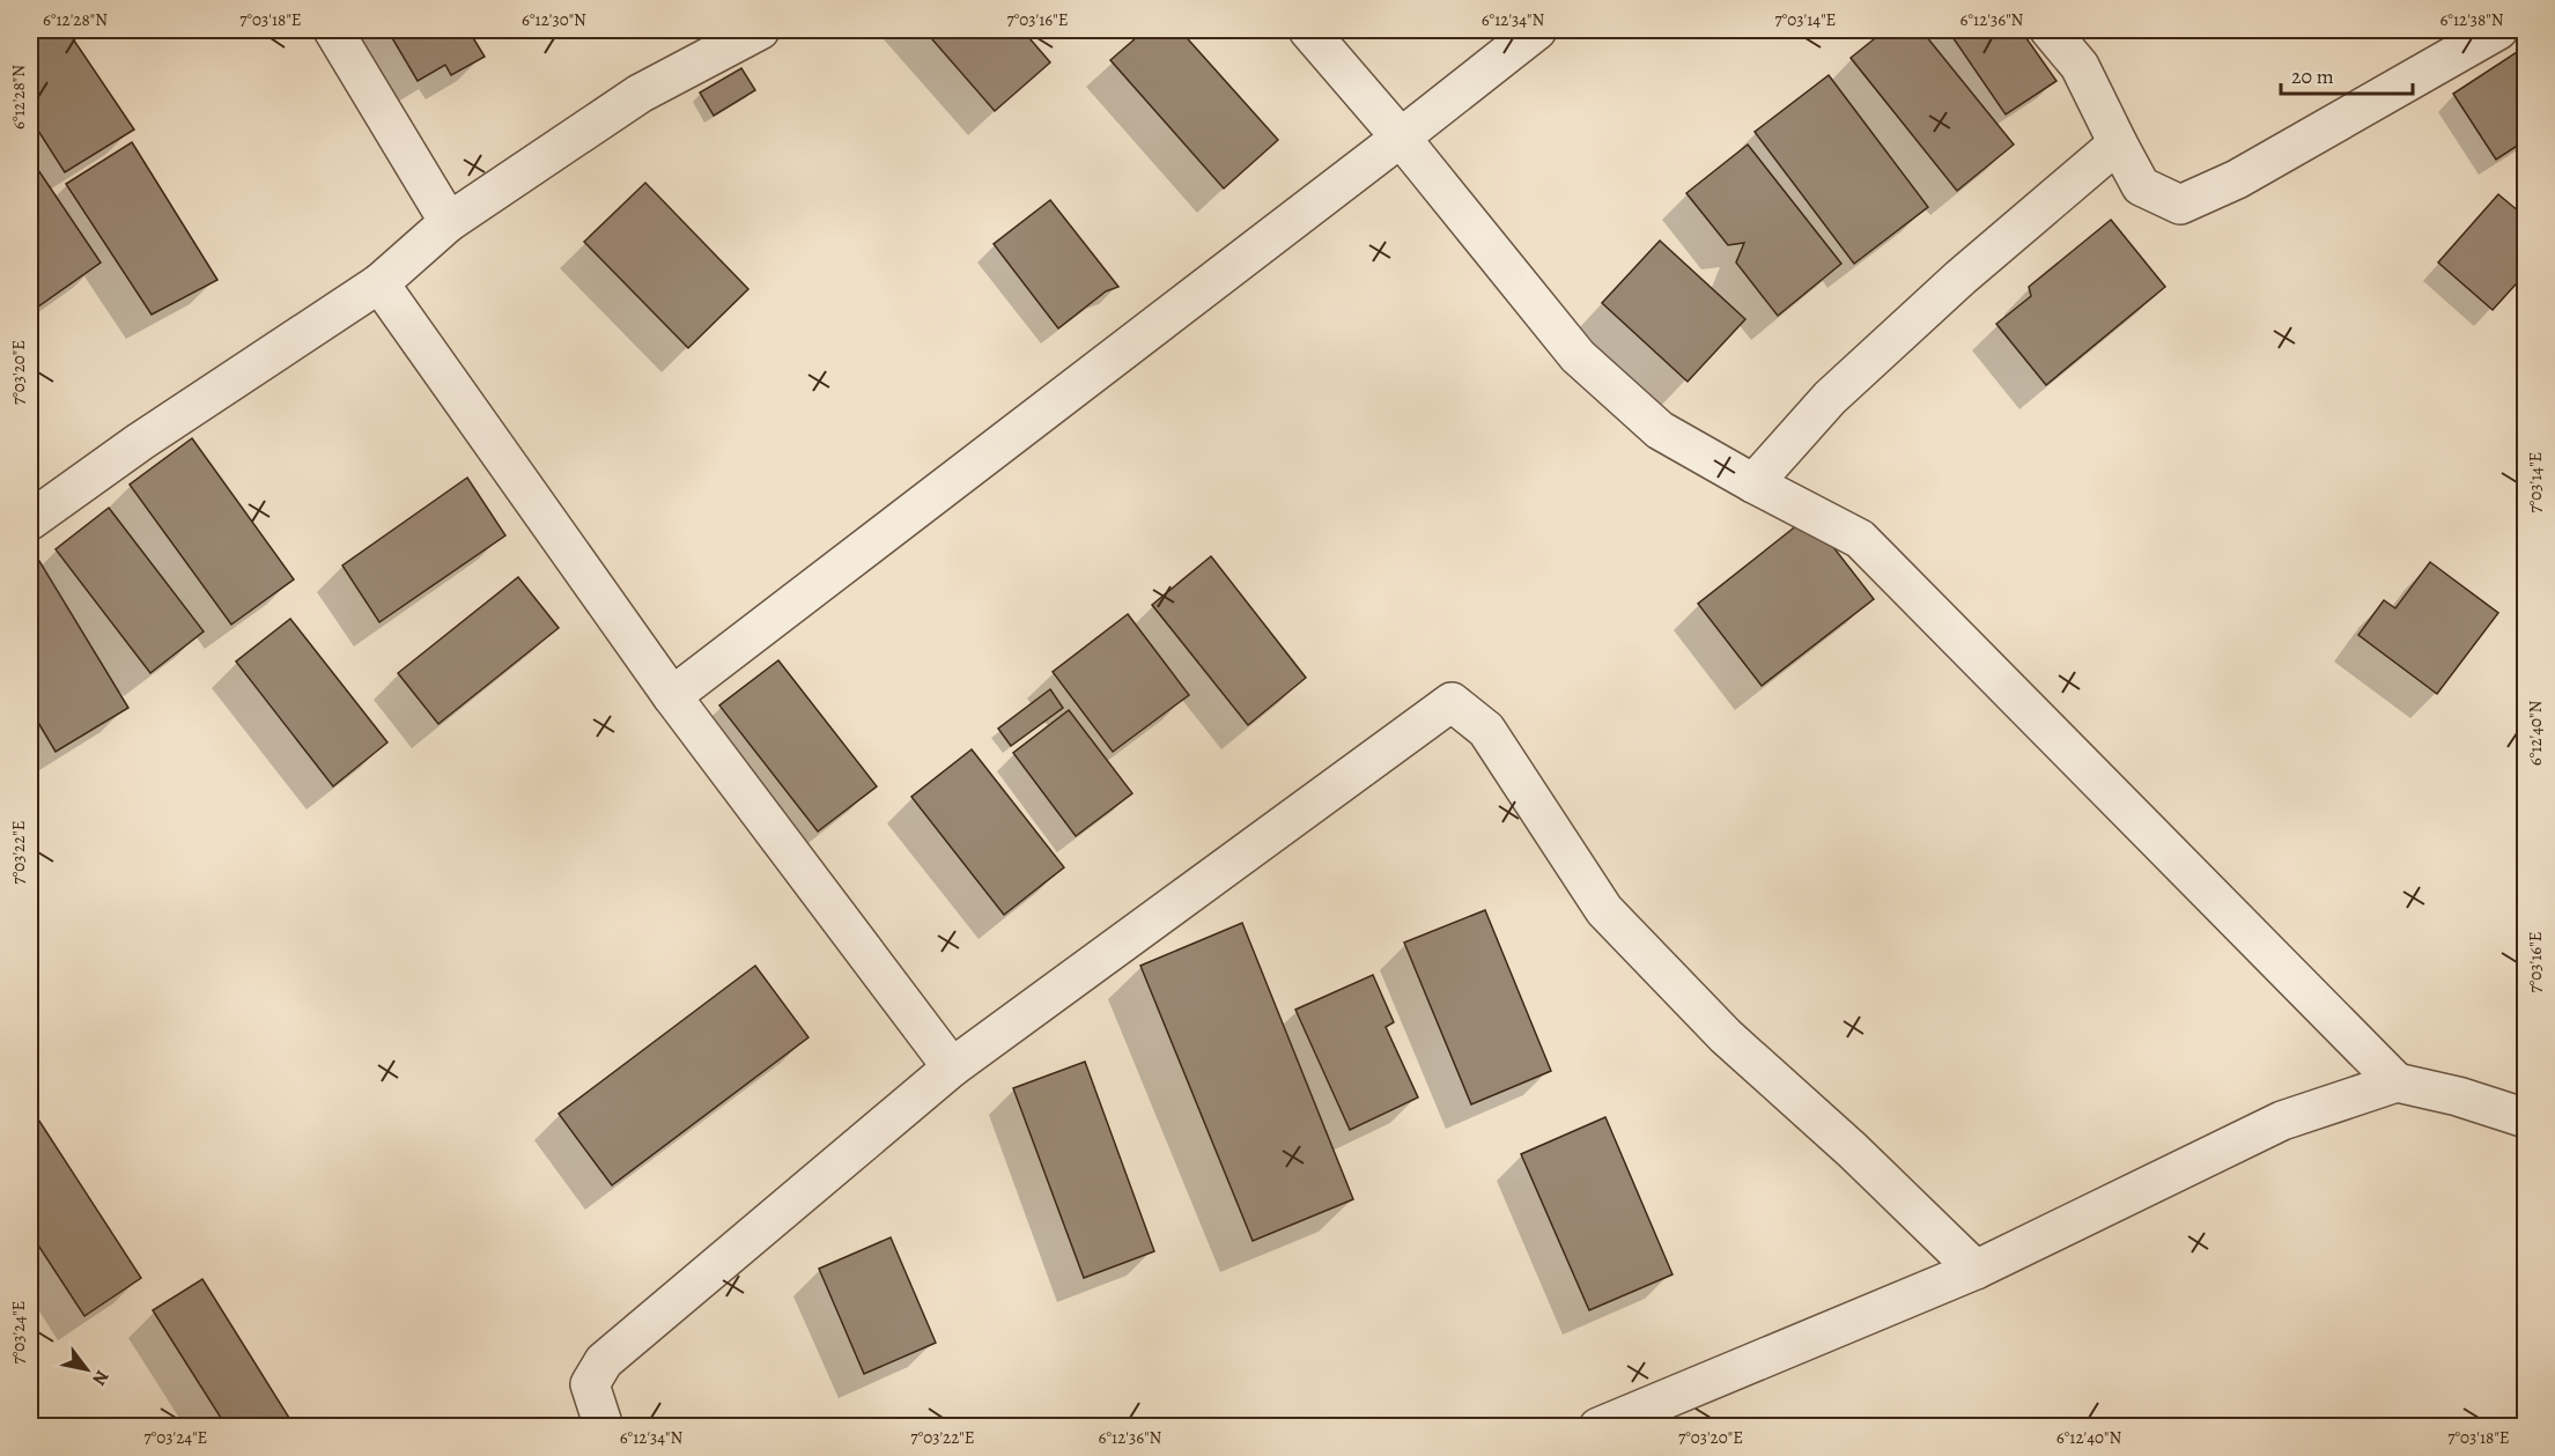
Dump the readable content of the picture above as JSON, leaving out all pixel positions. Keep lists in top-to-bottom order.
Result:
{
  "scale_bar": "20 m",
  "north": "bottom right",
  "coordinates": [
    "6°12'28\"N",
    "7°03'18\"E",
    "6°12'30\"N",
    "7°03'16\"E",
    "6°12'34\"N",
    "7°03'14\"E",
    "6°12'36\"N",
    "6°12'38\"N",
    "7°03'20\"E",
    "6°12'40\"N",
    "7°03'22\"E",
    "7°03'24\"E"
  ]
}
